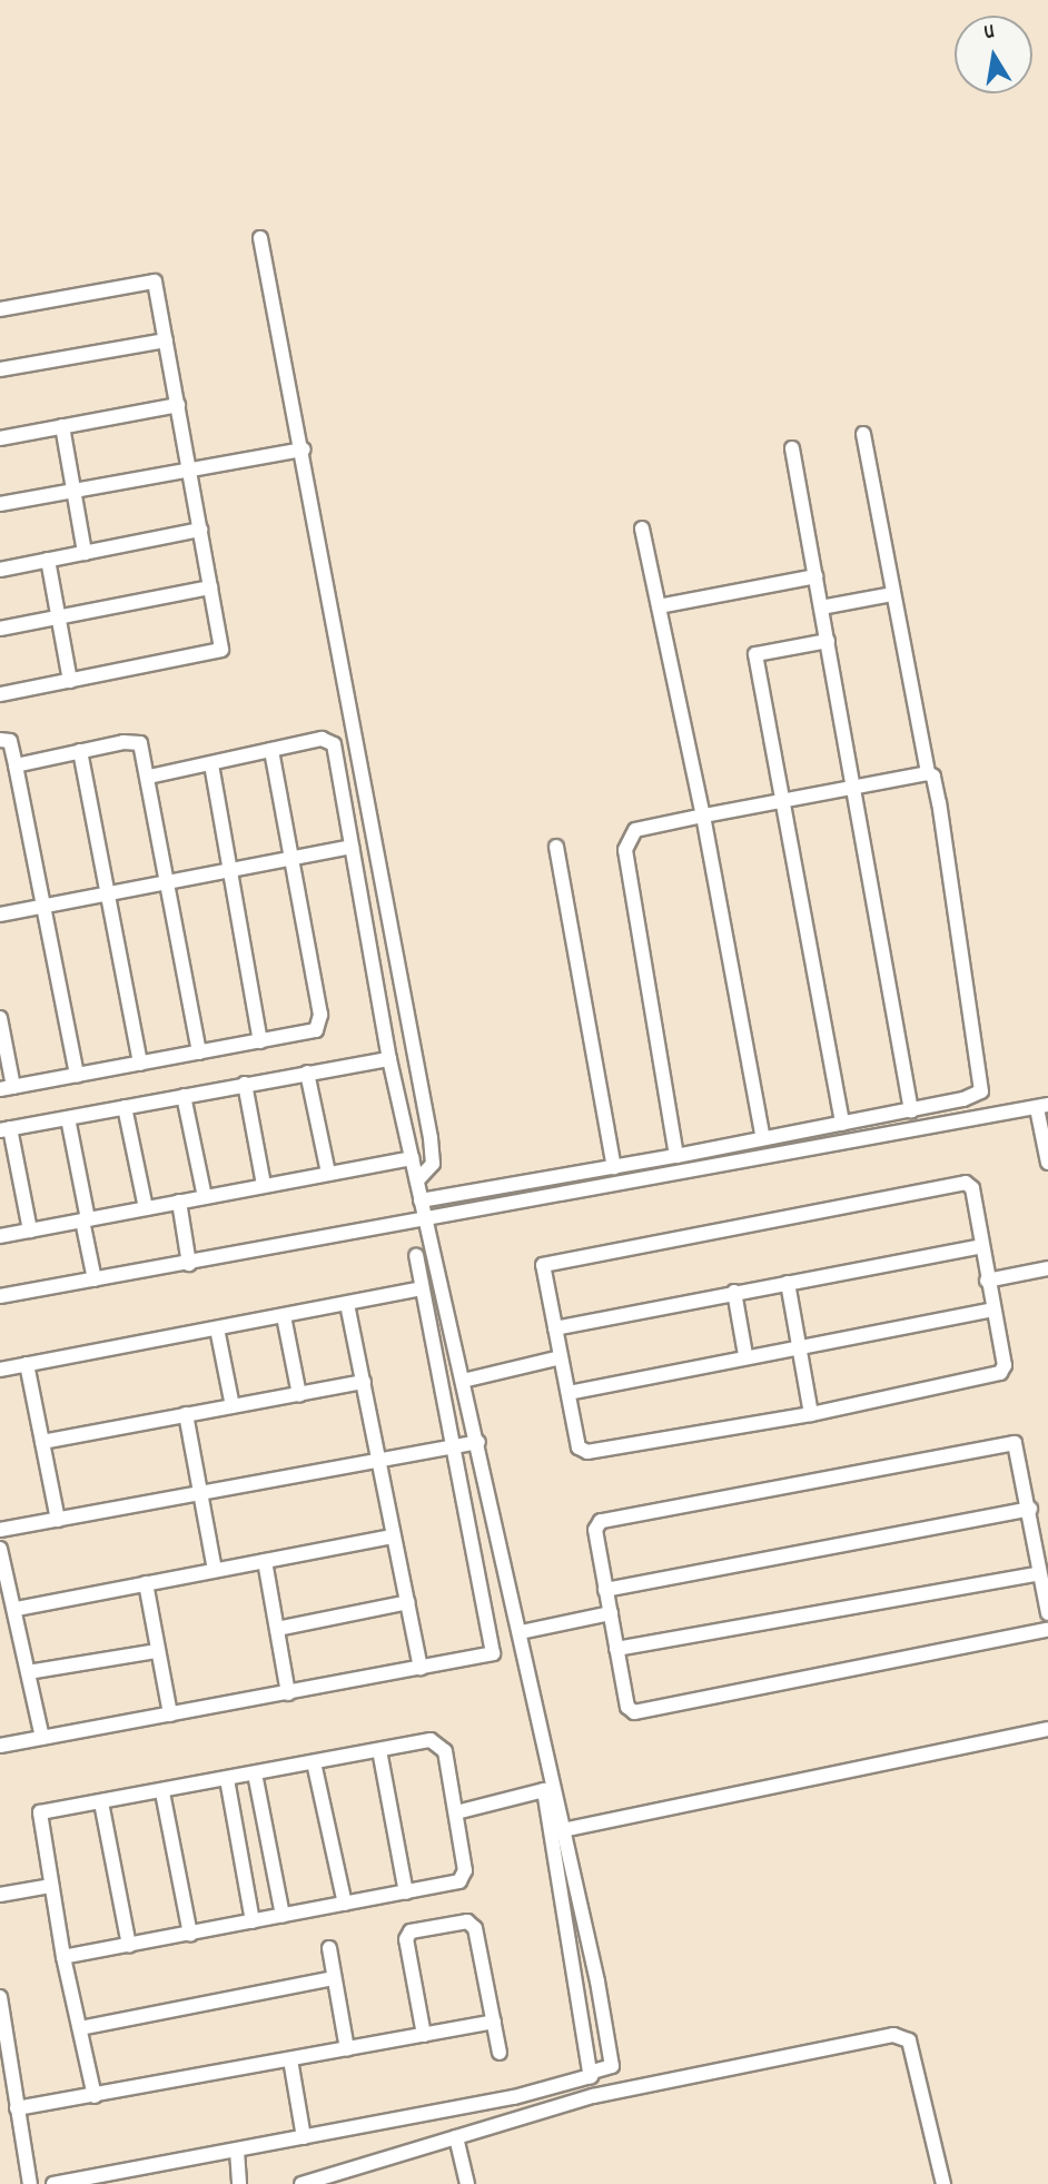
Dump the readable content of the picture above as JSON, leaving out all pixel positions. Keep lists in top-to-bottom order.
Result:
{
  "north": "top"
}
